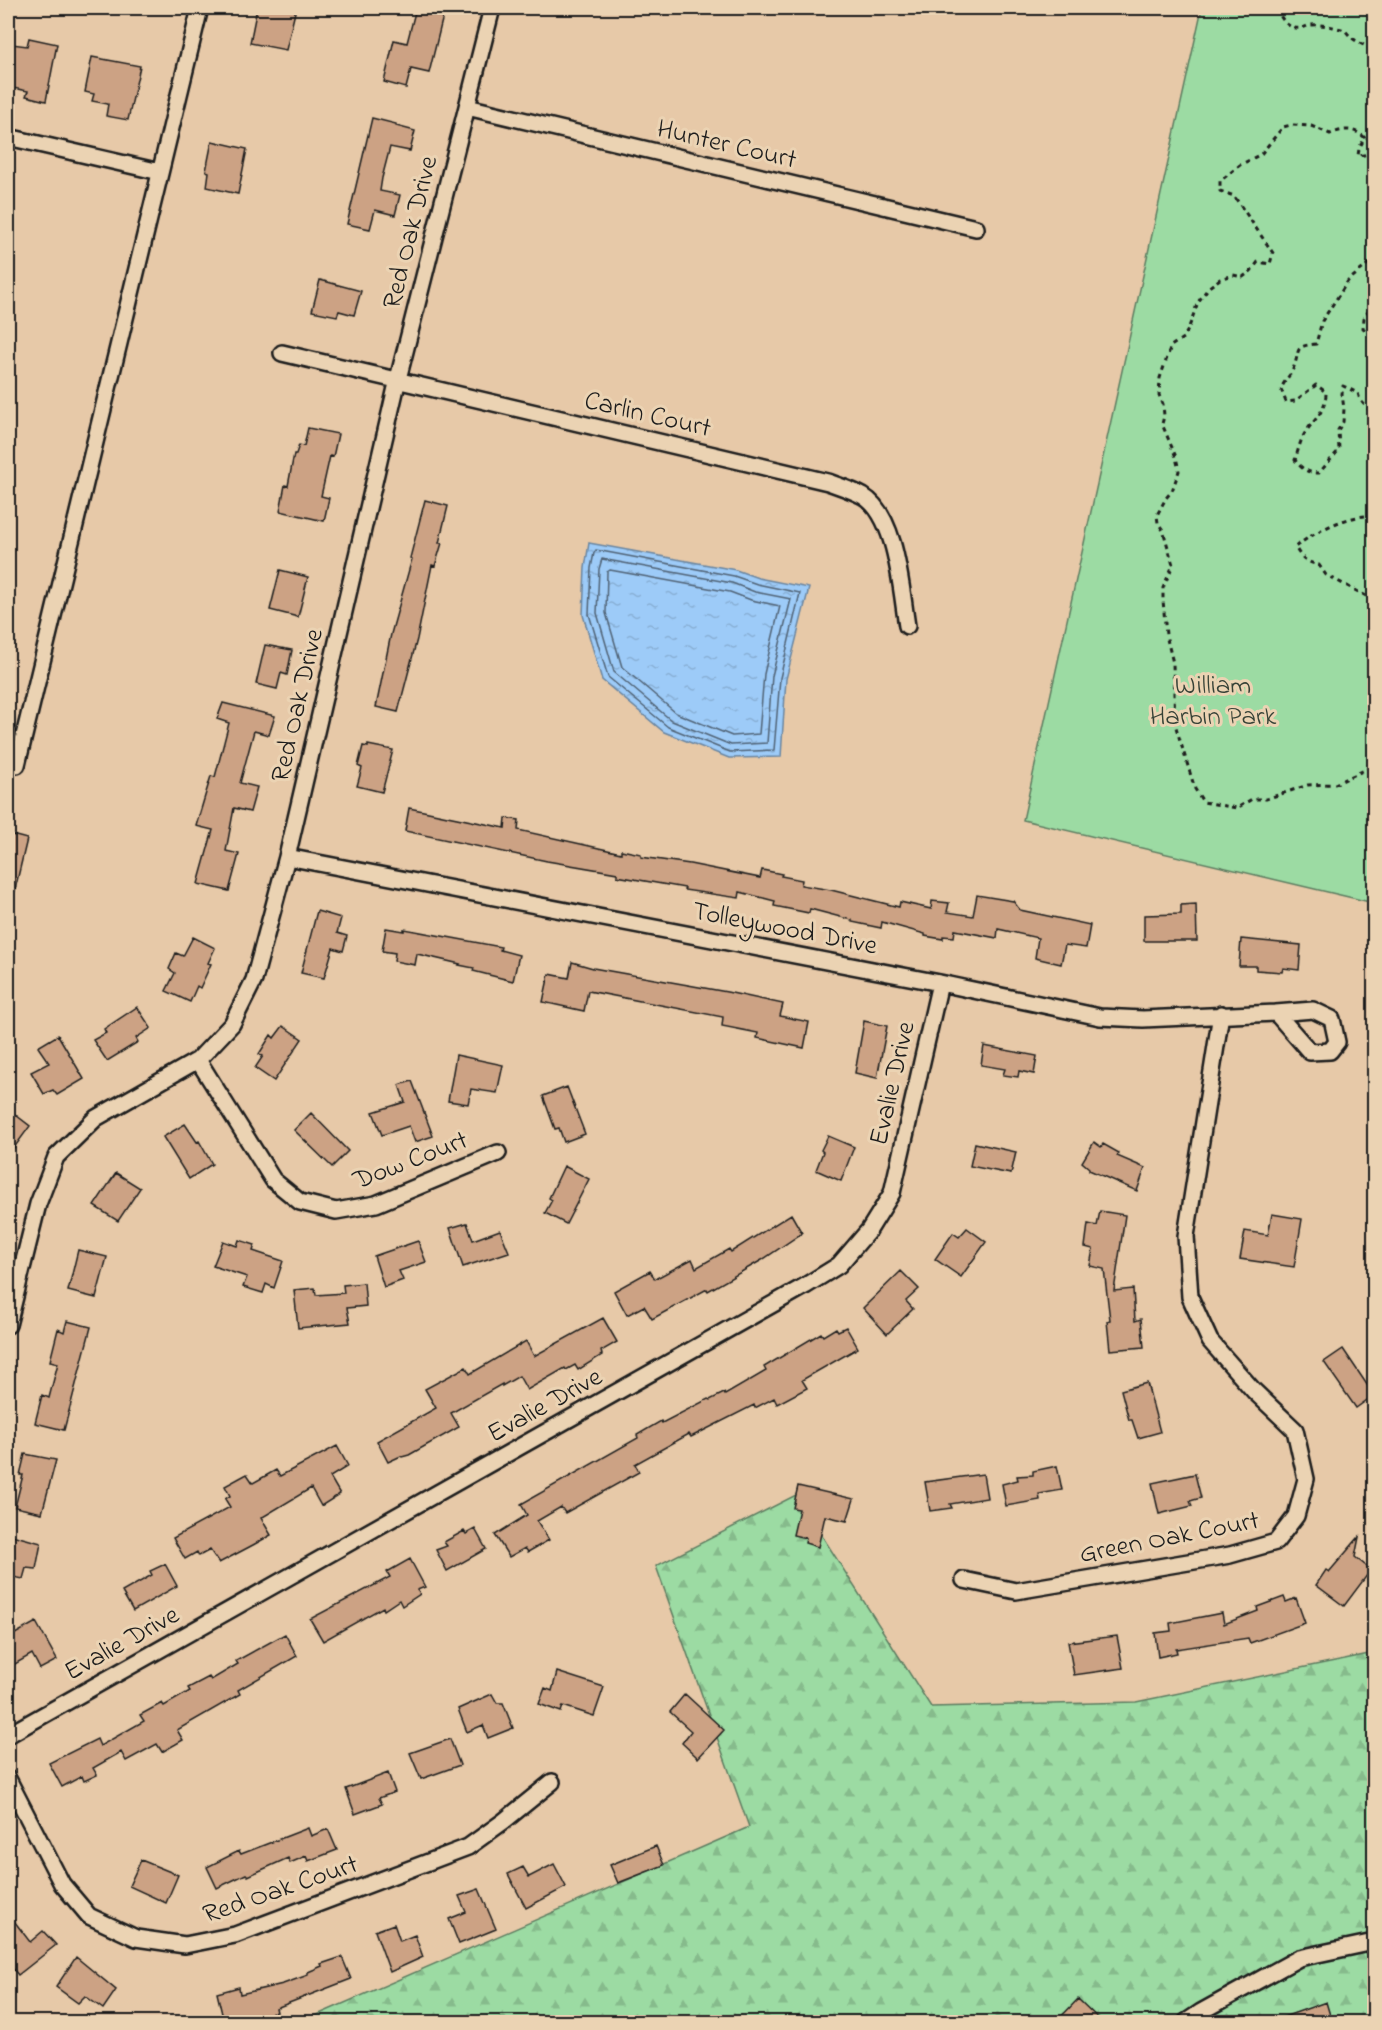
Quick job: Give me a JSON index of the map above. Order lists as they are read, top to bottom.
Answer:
{
  "streets": {
    "street": [
      "Hunter Court",
      "Red Oak Drive",
      "Carlin Court",
      "Tolleywood Drive",
      "Evalie Drive",
      "Dow Court",
      "Green Oak Court",
      "Red Oak Court"
    ]
  },
  "crossings": [
    ["Hunter Court", "Red Oak Drive"],
    ["Red Oak Drive", "Carlin Court"],
    ["Red Oak Drive", "Tolleywood Drive"],
    ["Red Oak Drive", "Dow Court"],
    ["Tolleywood Drive", "Evalie Drive"],
    ["Tolleywood Drive", "Green Oak Court"]
  ],
  "parks": ["William Harbin Park"]
}
